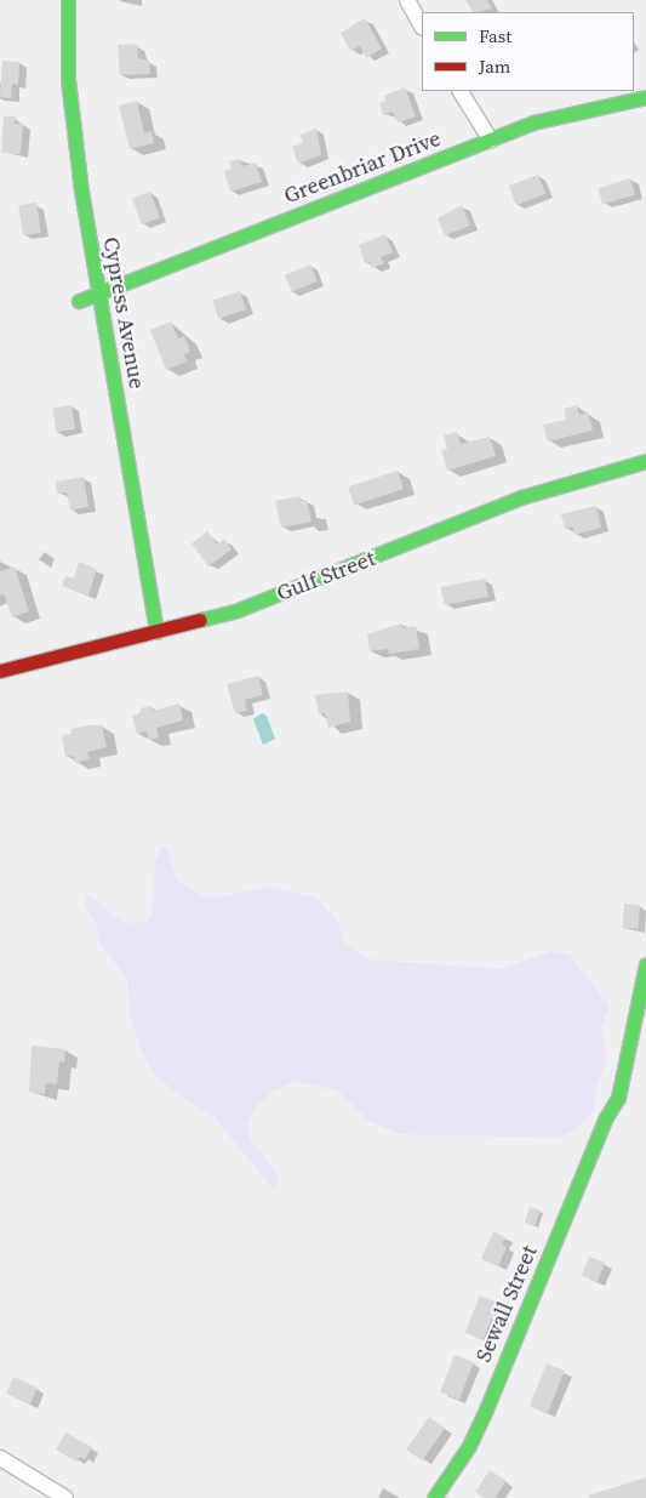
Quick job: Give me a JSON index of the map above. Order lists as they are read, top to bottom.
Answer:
{
  "streets": {
    "street": [
      "Greenbriar Drive",
      "Cypress Avenue",
      "Gulf Street",
      "Sewall Street"
    ]
  },
  "crossings": [
    ["Greenbriar Drive", "Cypress Avenue"],
    ["Cypress Avenue", "Gulf Street"]
  ],
  "legend": ["Fast", "Jam"]
}
